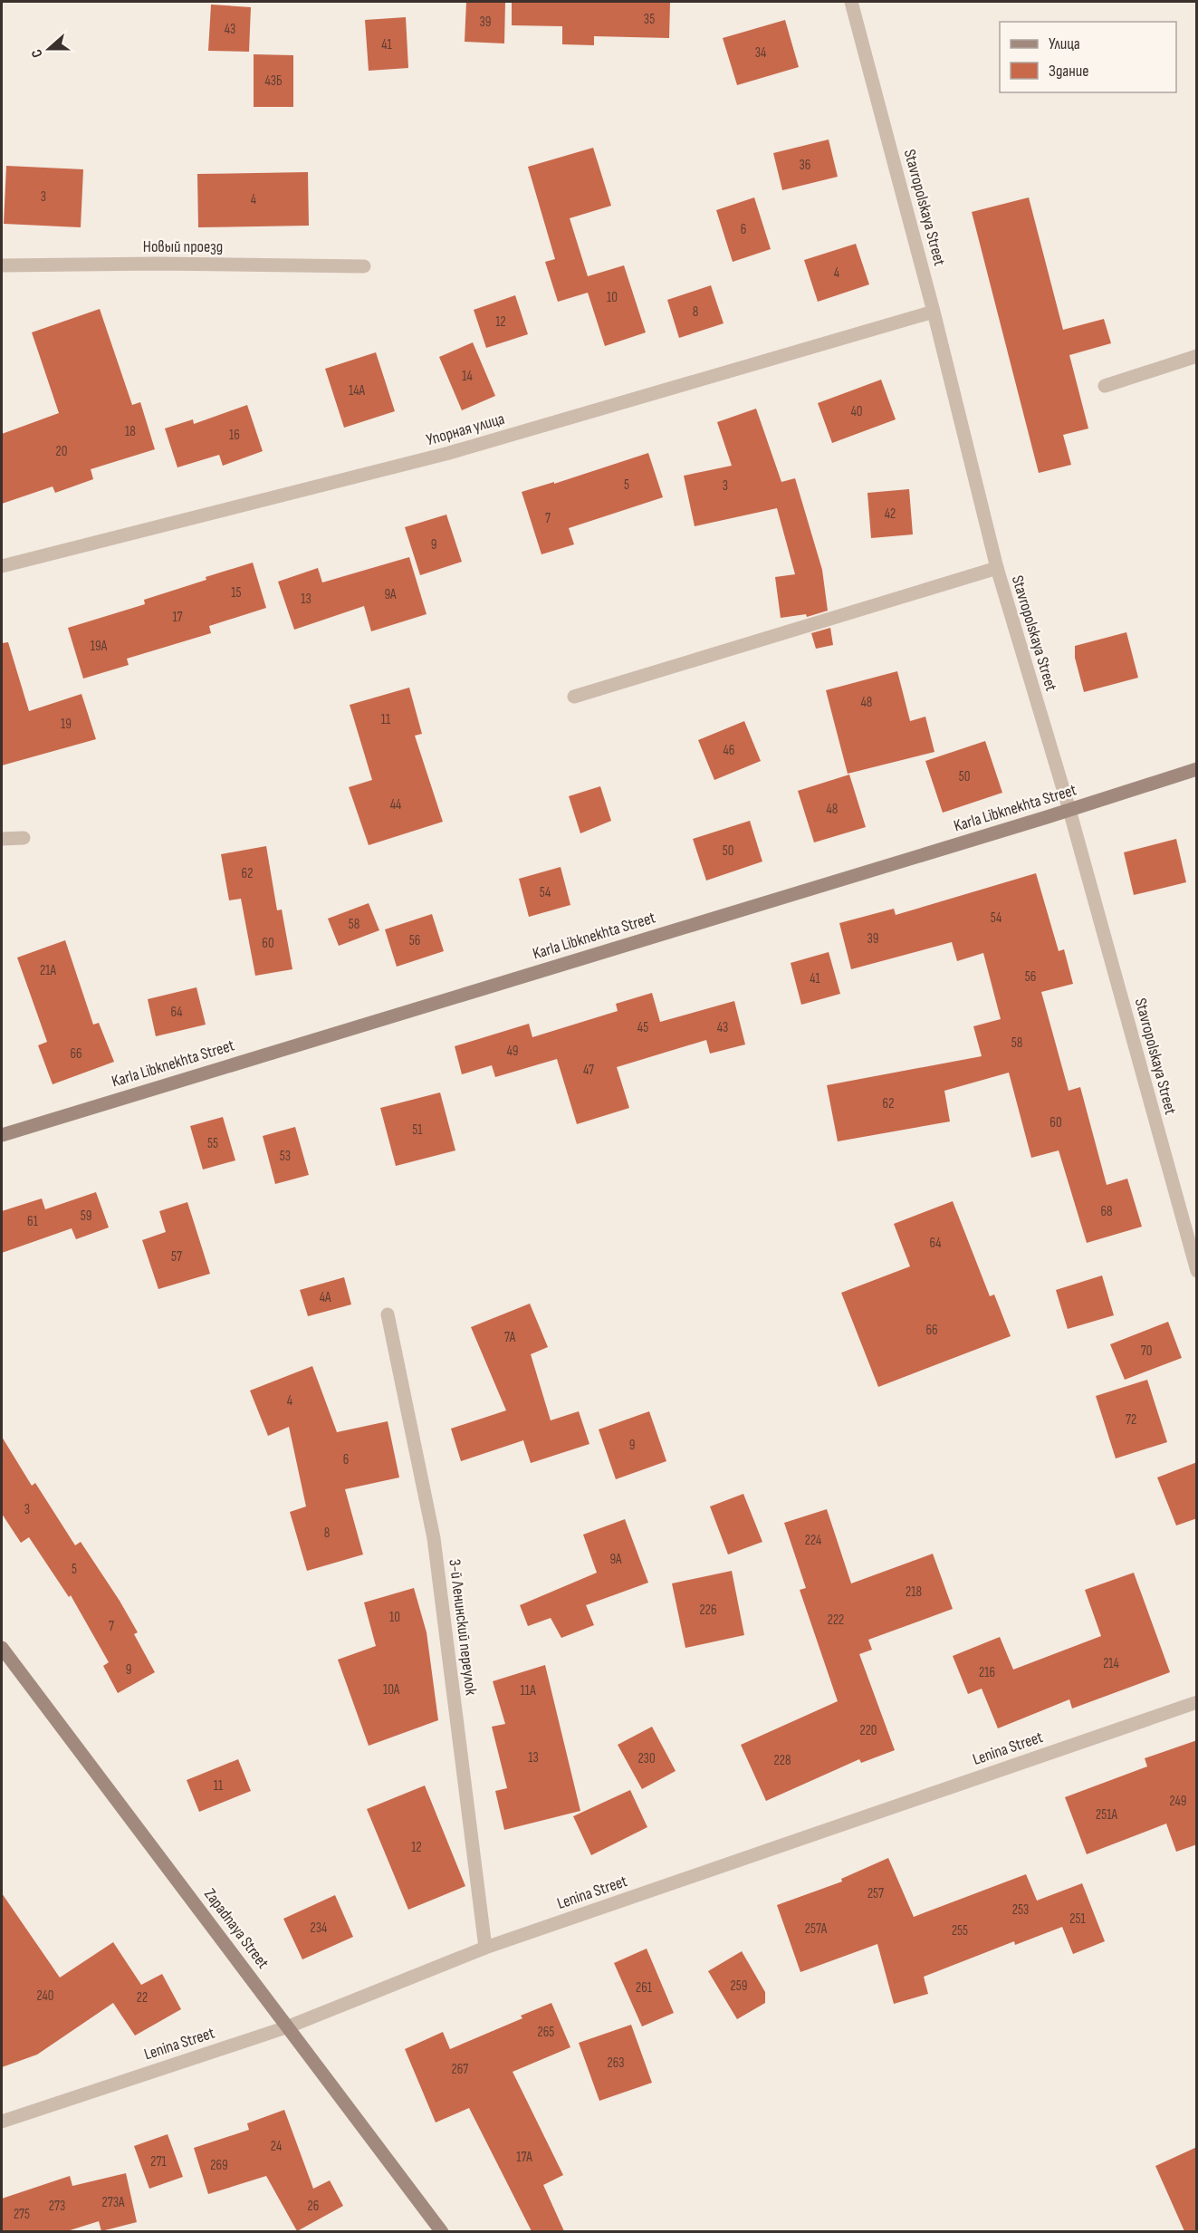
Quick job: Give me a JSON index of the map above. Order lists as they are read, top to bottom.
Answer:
{
  "streets": {
    "main road": ["Karla Libknekhta Street", "Zapadnaya Street"],
    "street": [
      "Stavropolskaya Street",
      "Новый проезд",
      "Упорная улица",
      "3-й Ленинский переулок",
      "Lenina Street"
    ]
  },
  "crossings": [
    ["Stavropolskaya Street", "Упорная улица"],
    ["Stavropolskaya Street", "Karla Libknekhta Street"],
    ["3-й Ленинский переулок", "Lenina Street"],
    ["Lenina Street", "Zapadnaya Street"]
  ],
  "house_numbers": [
    "35",
    "39",
    "43",
    "41",
    "34",
    "43Б",
    "36",
    "3",
    "4",
    "6",
    "4",
    "10",
    "8",
    "12",
    "14",
    "14А",
    "40",
    "18",
    "16",
    "20",
    "5",
    "3",
    "42",
    "7",
    "9",
    "15",
    "9А",
    "13",
    "17",
    "19А",
    "48",
    "11",
    "19",
    "46",
    "50",
    "44",
    "48",
    "50",
    "62",
    "54",
    "54",
    "58",
    "39",
    "56",
    "60",
    "21А",
    "56",
    "41",
    "64",
    "45",
    "43",
    "58",
    "49",
    "66",
    "47",
    "62",
    "60",
    "51",
    "55",
    "53",
    "68",
    "59",
    "61",
    "64",
    "57",
    "4А",
    "66",
    "7А",
    "70",
    "4",
    "72",
    "9",
    "6",
    "3",
    "8",
    "224",
    "9А",
    "5",
    "218",
    "226",
    "10",
    "222",
    "7",
    "214",
    "9",
    "216",
    "10А",
    "11А",
    "220",
    "13",
    "230",
    "228",
    "11",
    "249",
    "251А",
    "12",
    "257",
    "253",
    "251",
    "234",
    "257А",
    "255",
    "259",
    "261",
    "240",
    "22",
    "265",
    "263",
    "267",
    "24",
    "17А",
    "271",
    "269",
    "273А",
    "273",
    "26",
    "275"
  ],
  "legend": ["Улица", "Здание"],
  "north": "left"
}
